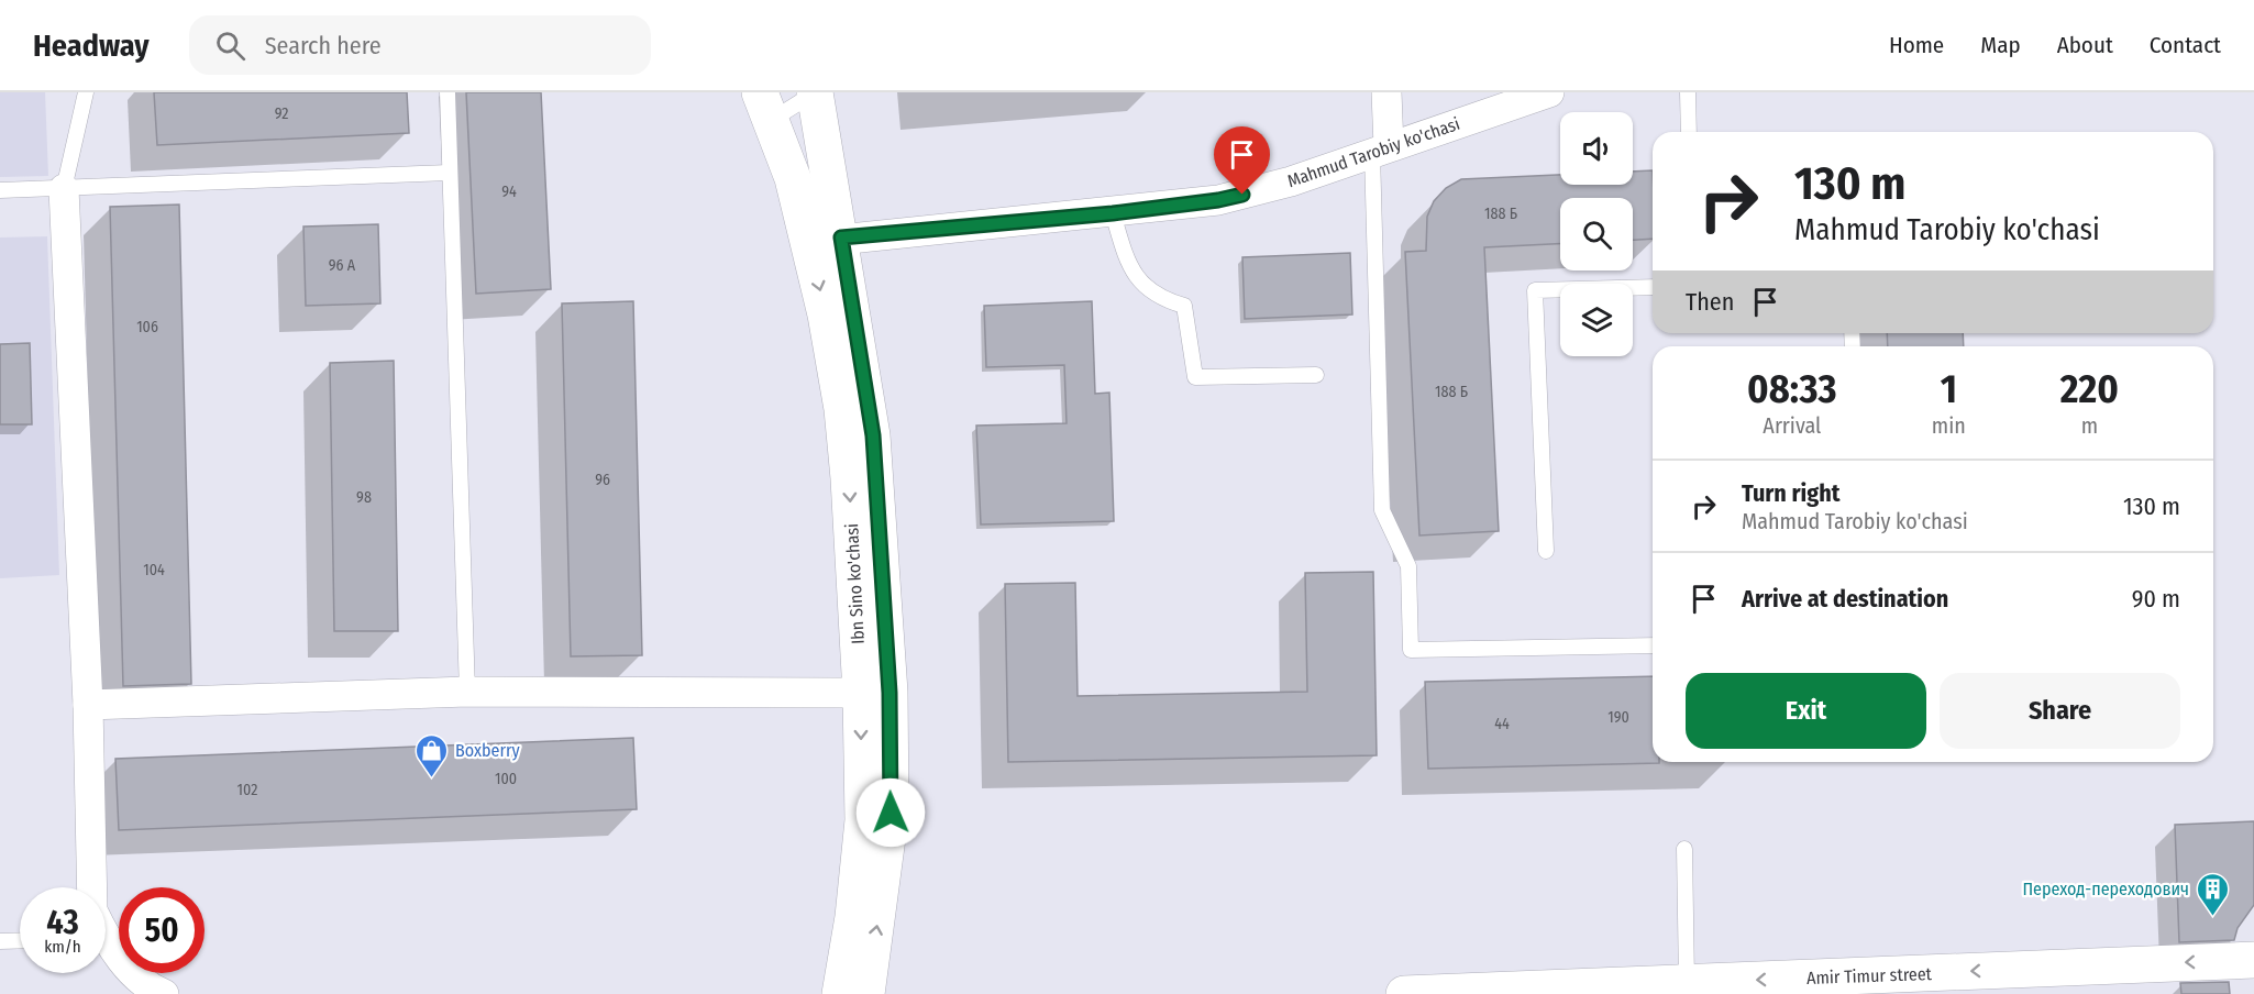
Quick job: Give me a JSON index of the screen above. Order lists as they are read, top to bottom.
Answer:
{
  "streets": {
    "main road": ["Amir Timur street"],
    "street": ["Mahmud Tarobiy ko'chasi"]
  },
  "one_way": ["Amir Timur street"],
  "places": {
    "shop": ["Boxberry"],
    "building": ["Переход-переходович"]
  },
  "house_numbers": [
    "92",
    "94",
    "188 Б",
    "96 А",
    "106",
    "188 Б",
    "96",
    "98",
    "104",
    "190",
    "44",
    "100",
    "102"
  ],
  "page": {
    "header": "Headway",
    "search": "Search here",
    "nav": [
      "Home",
      "Map",
      "About",
      "Contact"
    ],
    "turn": ["130 m", "Mahmud Tarobiy ko'chasi"],
    "then": "Then",
    "eta": [
      "08:33",
      "Arrival",
      "1",
      "min",
      "220",
      "m"
    ],
    "list": [
      {
        "name": "Turn right",
        "note": "Mahmud Tarobiy ko'chasi",
        "value": "130 m"
      },
      {
        "name": "Arrive at destination",
        "value": "90 m"
      }
    ],
    "buttons": ["Exit", "Share"],
    "speed": "43 km/h",
    "limit": "50"
  }
}
